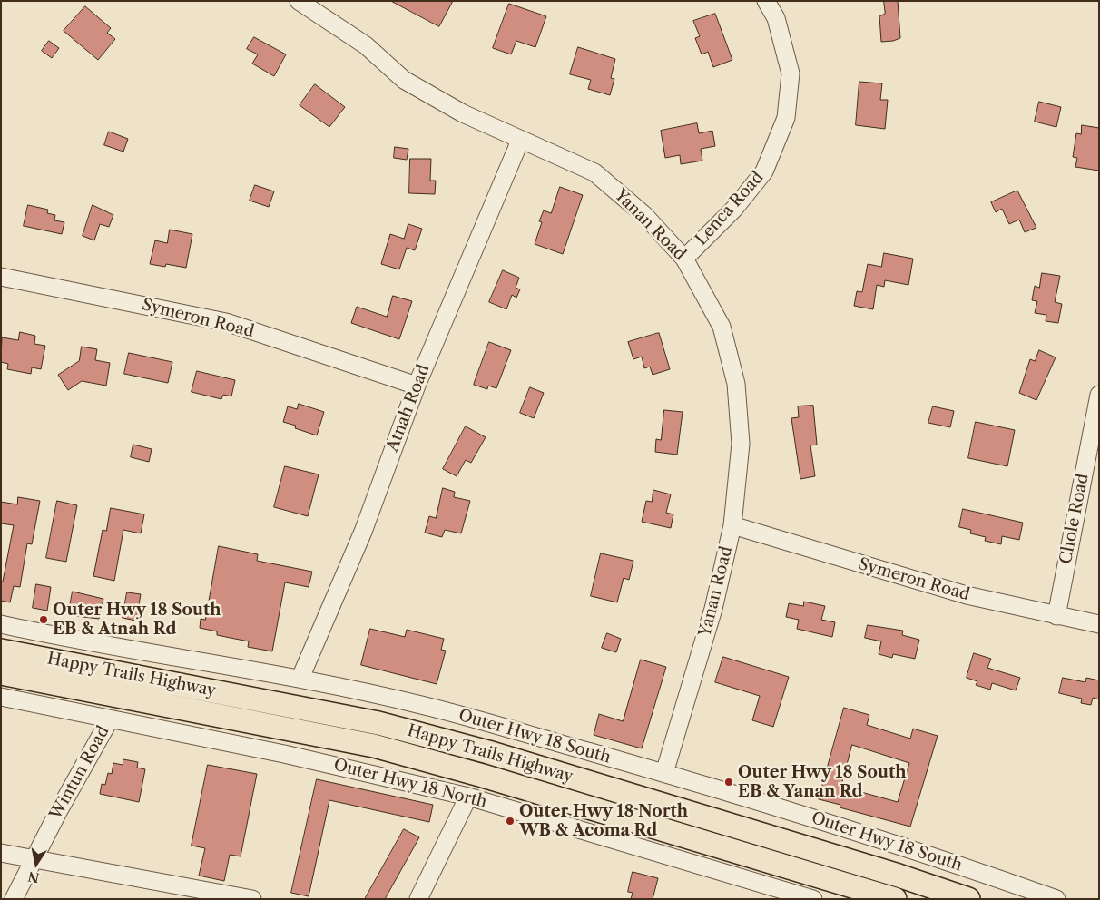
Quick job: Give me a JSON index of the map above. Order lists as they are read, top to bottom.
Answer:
{
  "streets": {
    "main road": ["Happy Trails Highway"],
    "street": [
      "Lenca Road",
      "Yanan Road",
      "Symeron Road",
      "Atnah Road",
      "Chole Road",
      "Outer Hwy 18 South",
      "Wintun Road",
      "Outer Hwy 18 North"
    ]
  },
  "crossings": [
    ["Lenca Road", "Yanan Road"],
    ["Yanan Road", "Symeron Road"],
    ["Yanan Road", "Atnah Road"],
    ["Yanan Road", "Outer Hwy 18 South"],
    ["Symeron Road", "Atnah Road"],
    ["Symeron Road", "Chole Road"],
    ["Atnah Road", "Outer Hwy 18 South"],
    ["Wintun Road", "Outer Hwy 18 North"]
  ],
  "places": ["Outer Hwy 18 South EB & Atnah Rd", "Outer Hwy 18 South EB & Yanan Rd", "Outer Hwy 18 North WB & Acoma Rd"],
  "north": "bottom"
}
